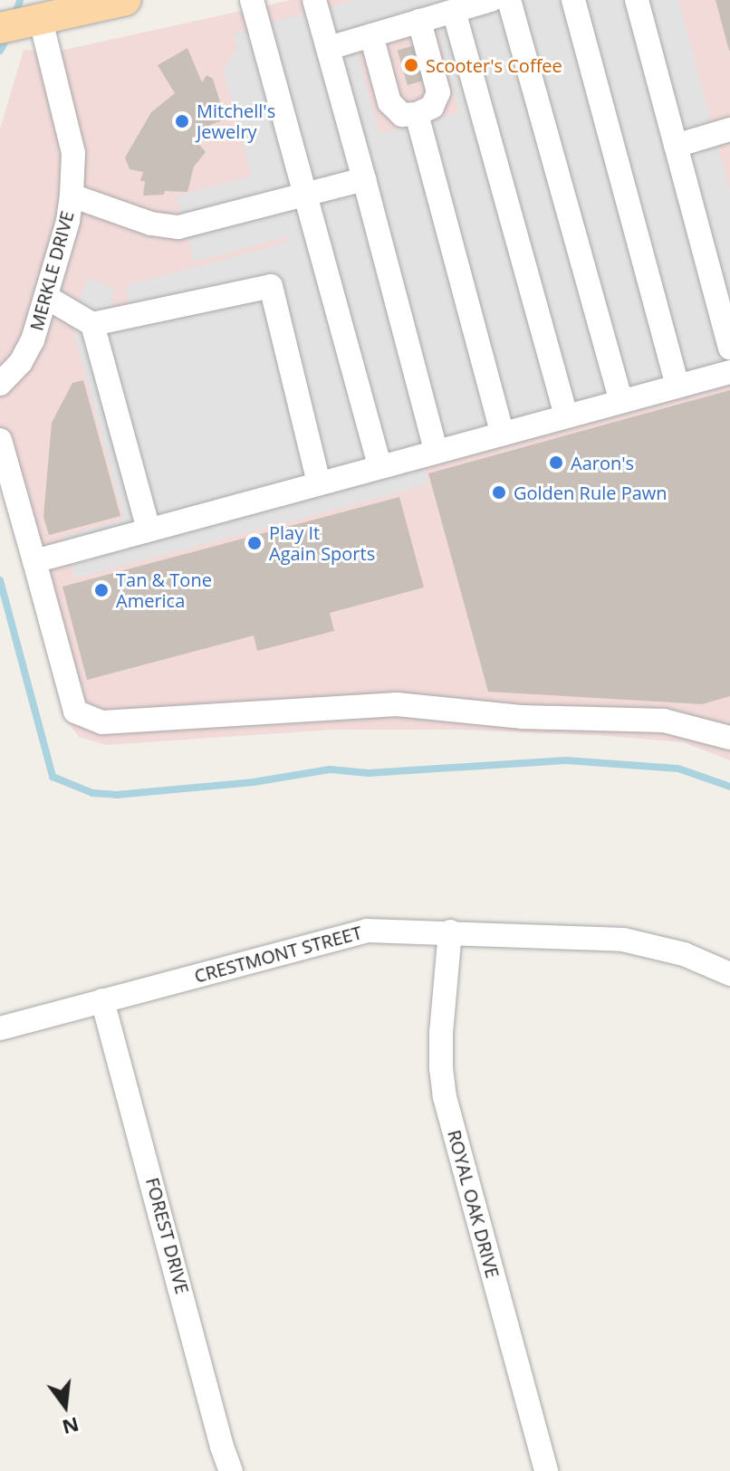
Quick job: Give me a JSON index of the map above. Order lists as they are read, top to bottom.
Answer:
{
  "streets": {
    "street": [
      "MERKLE DRIVE",
      "CRESTMONT STREET",
      "ROYAL OAK DRIVE",
      "FOREST DRIVE"
    ]
  },
  "crossings": [
    ["CRESTMONT STREET", "ROYAL OAK DRIVE"],
    ["CRESTMONT STREET", "FOREST DRIVE"]
  ],
  "places": [
    "Scooter's Coffee",
    "Mitchell's Jewelry",
    "Aaron's",
    "Golden Rule Pawn",
    "Play It Again Sports",
    "Tan & Tone America"
  ],
  "north": "bottom"
}
